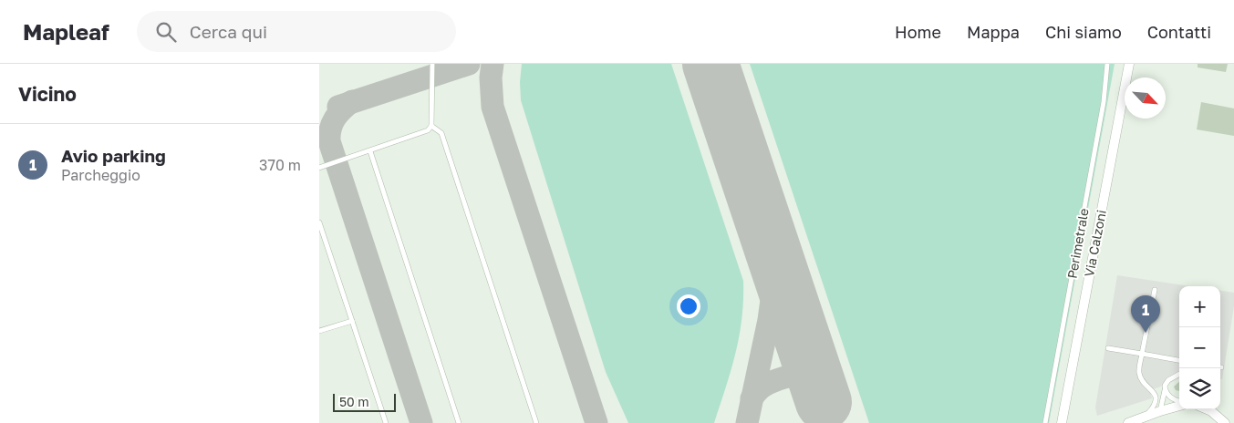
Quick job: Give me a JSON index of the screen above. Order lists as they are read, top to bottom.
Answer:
{
  "streets": {
    "street": ["Via Calzoni"],
    "lane": ["Perimetrale"]
  },
  "scale_bar": "50 m",
  "north": "bottom right",
  "page": {
    "header": "Mapleaf",
    "search": "Cerca qui",
    "nav": [
      "Home",
      "Mappa",
      "Chi siamo",
      "Contatti"
    ],
    "heading": "Vicino",
    "list": [
      {
        "mark": "1",
        "name": "Avio parking",
        "note": "Parcheggio",
        "value": "370 m"
      }
    ],
    "map_buttons": ["+", "−"],
    "pins": "1",
    "scale": "50 m"
  }
}
